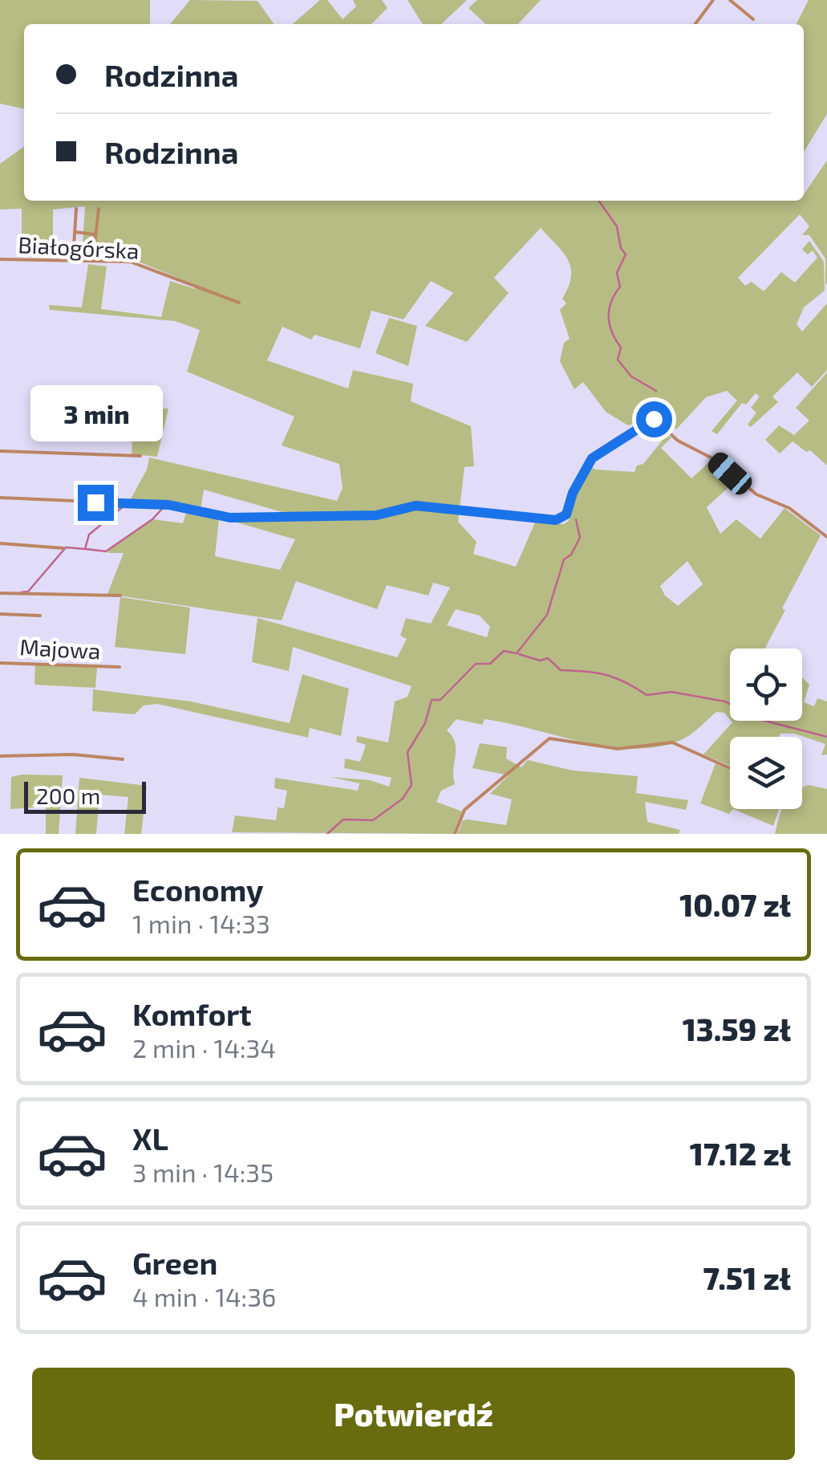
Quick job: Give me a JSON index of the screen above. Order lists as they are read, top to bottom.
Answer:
{
  "streets": {
    "street": ["Białogórska", "Majowa"]
  },
  "scale_bar": "200 m",
  "page": {
    "banner": ["Rodzinna", "Rodzinna"],
    "bubble": "3 min",
    "scale": "200 m",
    "list": [
      {
        "name": "Economy",
        "note": "1 min · 14:33",
        "value": "10.07 zł"
      },
      {
        "name": "Komfort",
        "note": "2 min · 14:34",
        "value": "13.59 zł"
      },
      {
        "name": "XL",
        "note": "3 min · 14:35",
        "value": "17.12 zł"
      },
      {
        "name": "Green",
        "note": "4 min · 14:36",
        "value": "7.51 zł"
      }
    ],
    "buttons": "Potwierdź"
  }
}
